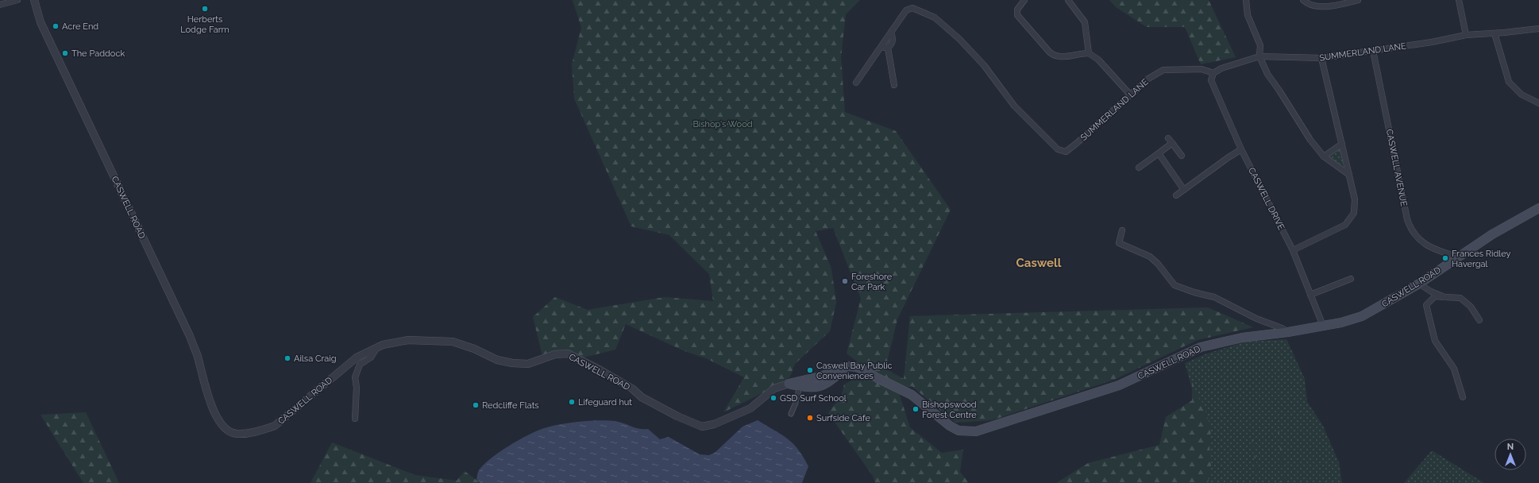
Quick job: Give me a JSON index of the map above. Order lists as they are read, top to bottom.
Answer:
{
  "streets": {
    "main road": ["CASWELL ROAD"],
    "street": ["SUMMERLAND LANE", "CASWELL AVENUE", "CASWELL DRIVE"]
  },
  "crossings": [
    ["SUMMERLAND LANE", "CASWELL AVENUE"],
    ["SUMMERLAND LANE", "CASWELL DRIVE"],
    ["CASWELL AVENUE", "CASWELL ROAD"],
    ["CASWELL DRIVE", "CASWELL ROAD"]
  ],
  "districts": ["Caswell"],
  "parks": ["Bishop's Wood"],
  "places": [
    "Herberts Lodge Farm",
    "Acre End",
    "The Paddock",
    "Frances Ridley Havergal",
    "Foreshore Car Park",
    "Ailsa Craig",
    "Caswell Bay Public Conveniences",
    "GSD Surf School",
    "Lifeguard hut",
    "Redcliffe Flats",
    "Bishopswood Forest Centre",
    "Surfside Cafe"
  ],
  "north": "top"
}
